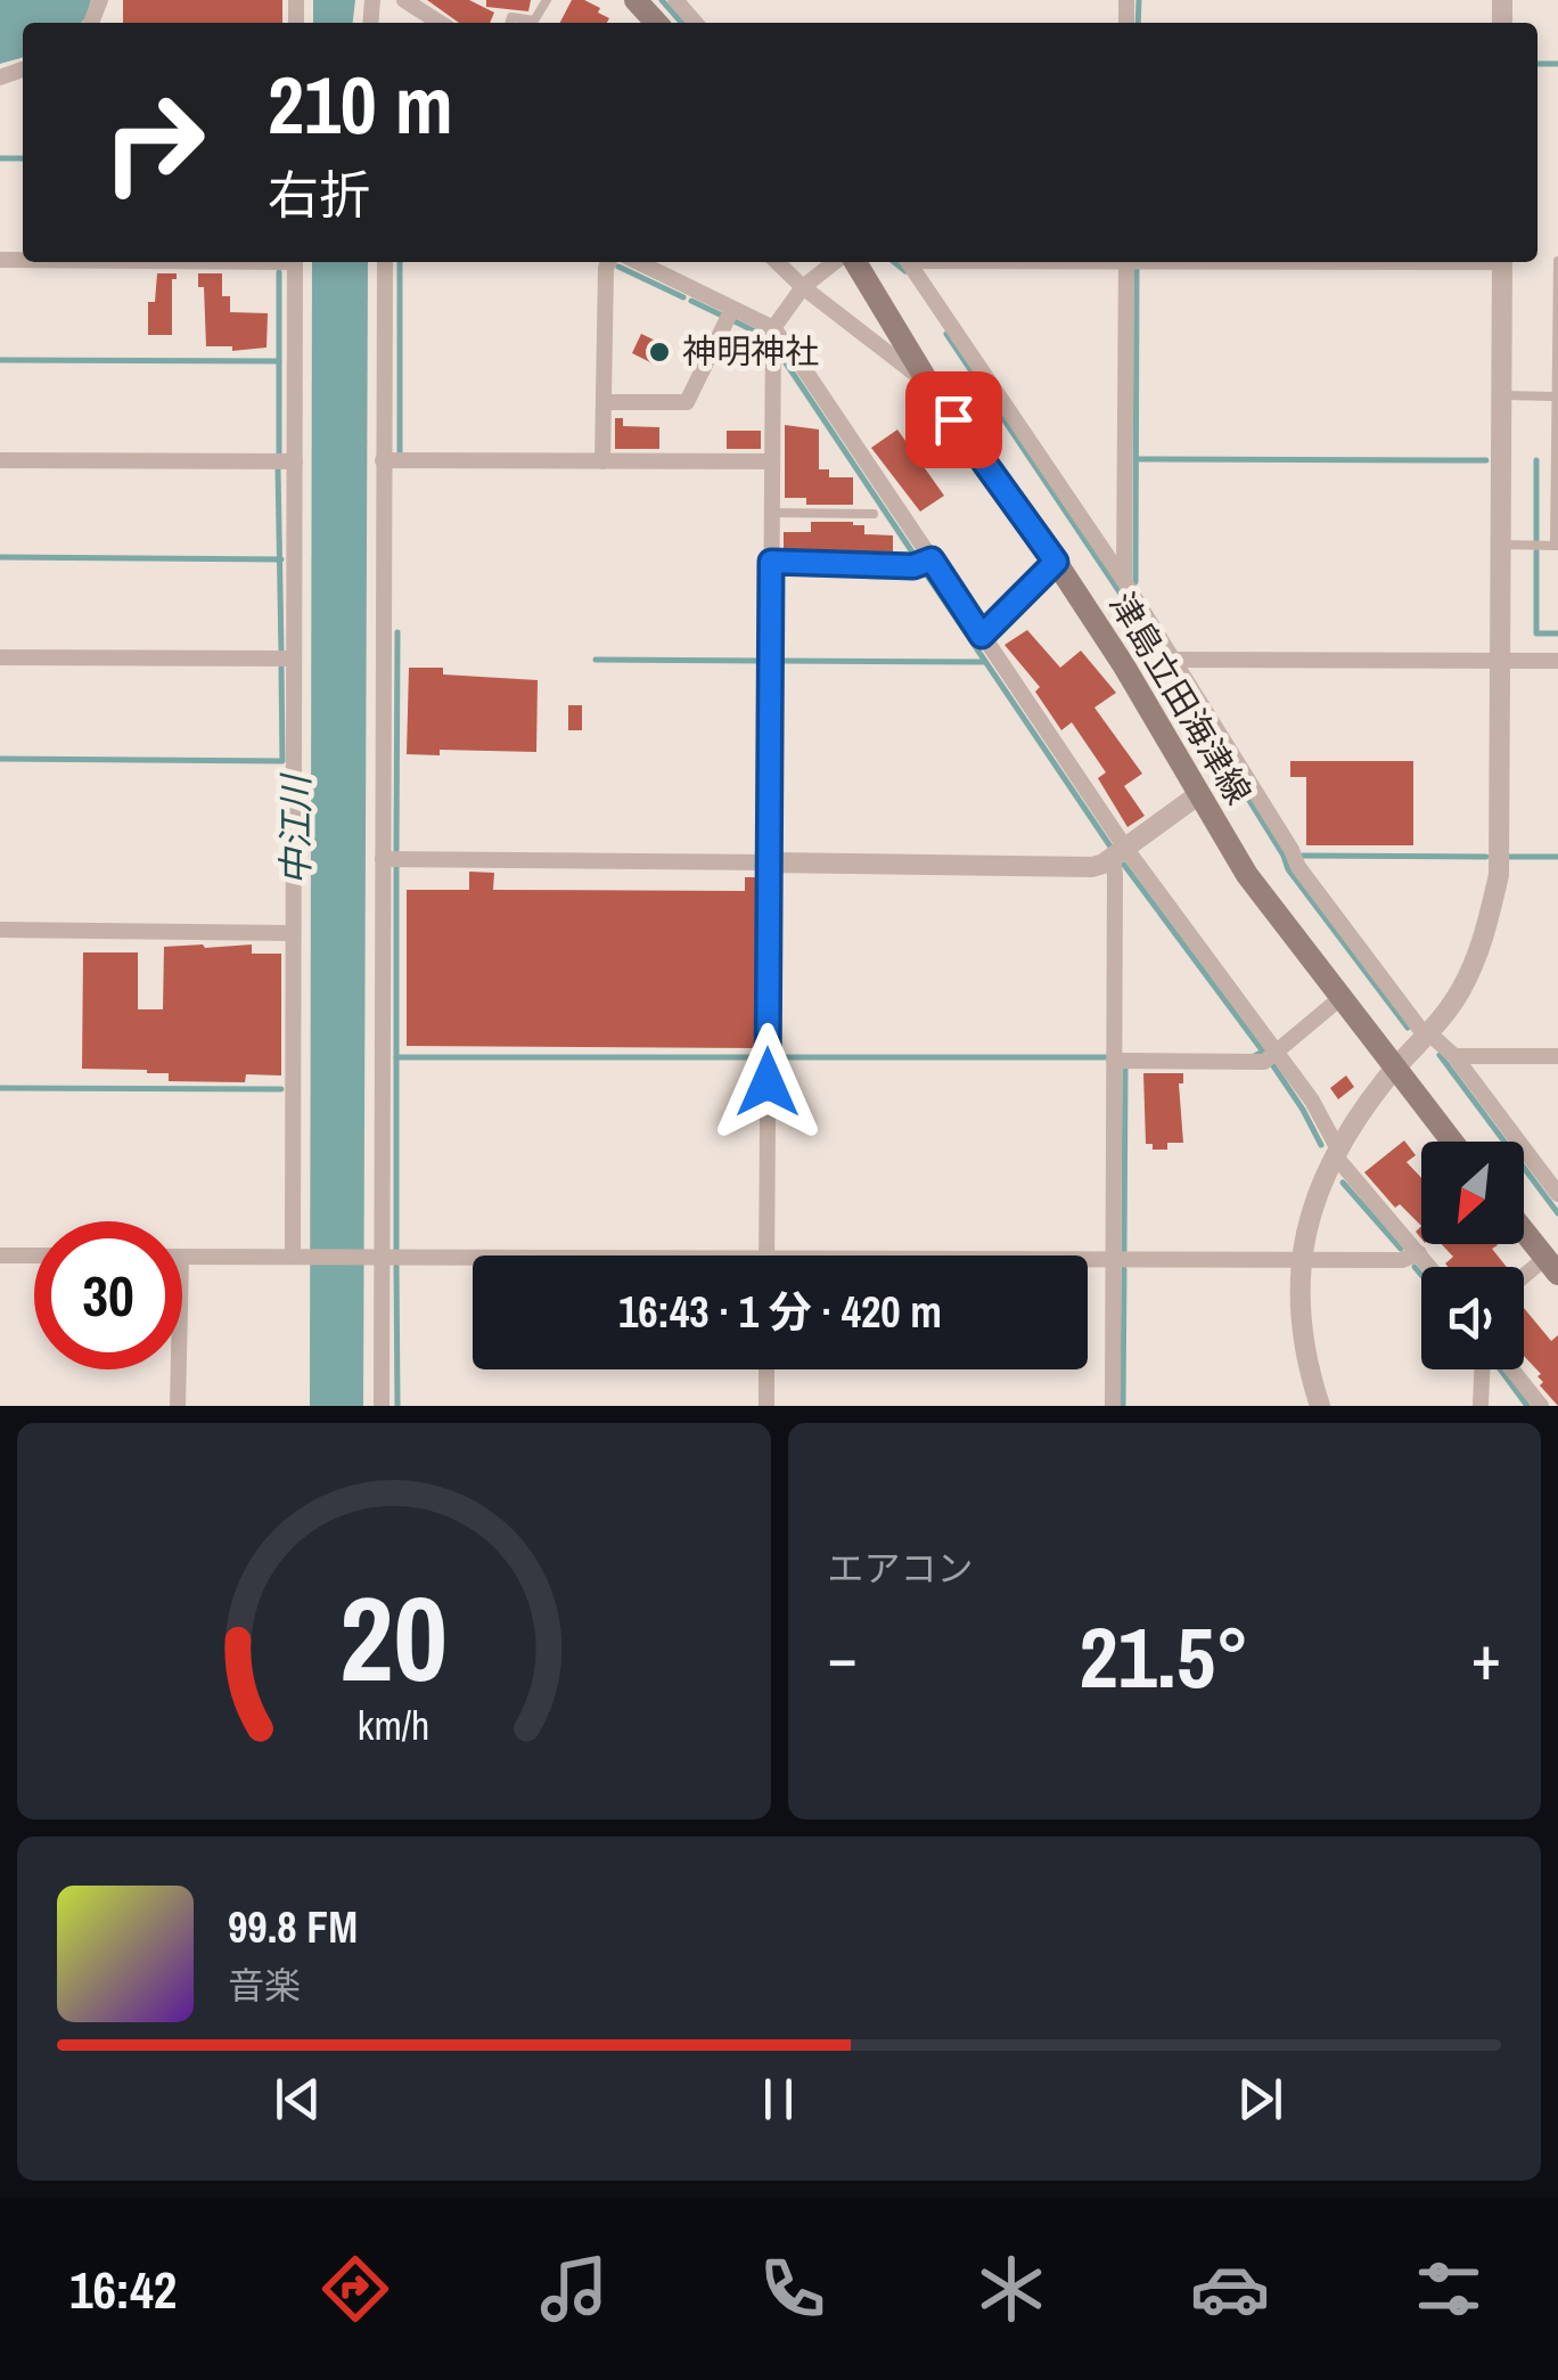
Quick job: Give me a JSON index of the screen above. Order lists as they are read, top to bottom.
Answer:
{
  "streets": {
    "main road": ["津島立田海津線"]
  },
  "water": ["中江川"],
  "places": ["神明神社"],
  "north": "bottom left",
  "page": {
    "turn": ["210 m", "右折"],
    "limit": "30",
    "trip": "16:43 · 1 分 · 420 m",
    "tile": "エアコン",
    "heat": ["−", "21.5°", "+"],
    "song": ["99.8 FM", "音楽"],
    "tabs": "16:42",
    "gauge": ["20", "km/h"]
  }
}
